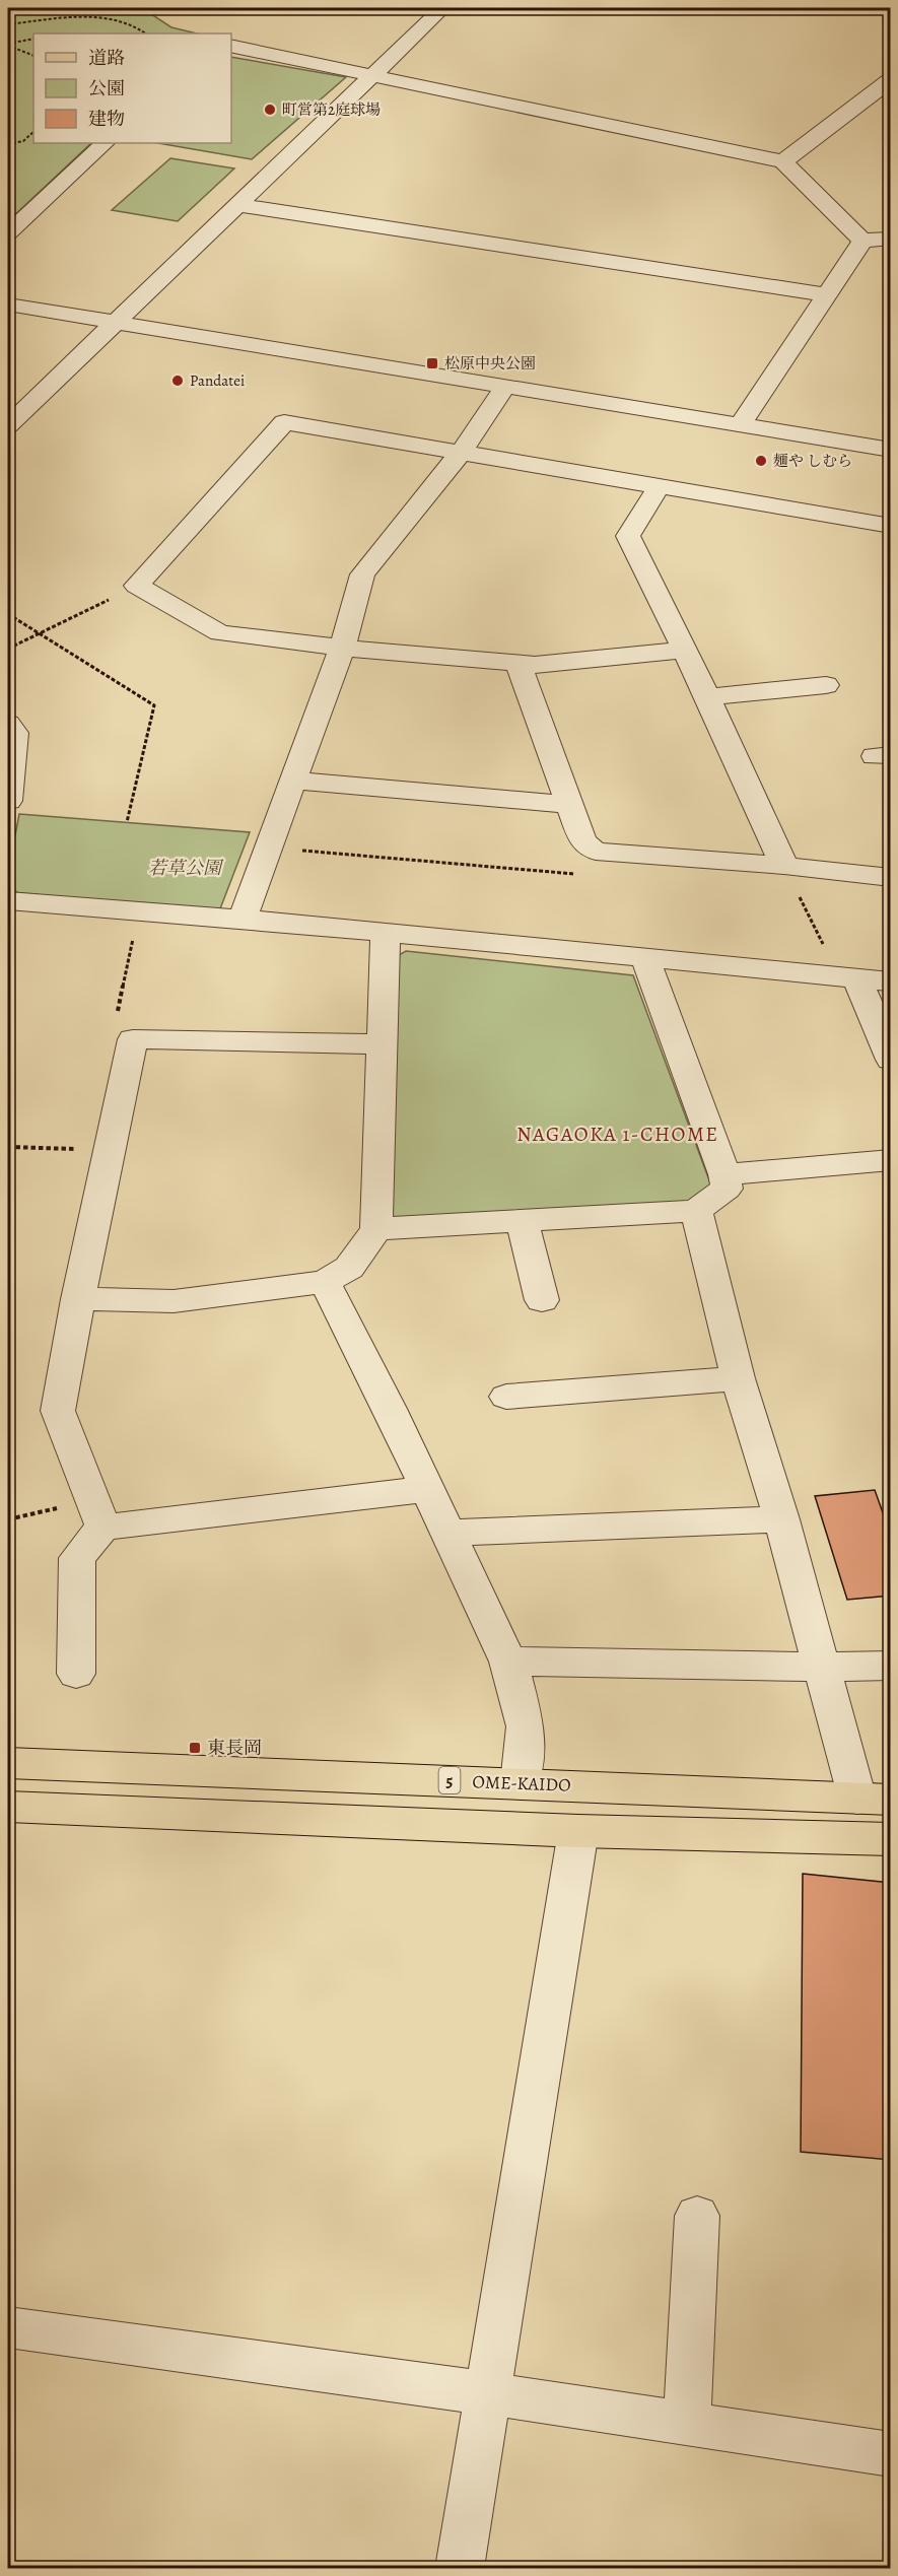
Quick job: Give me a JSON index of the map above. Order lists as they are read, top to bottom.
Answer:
{
  "streets": {
    "main road": ["5", "OME-KAIDO"]
  },
  "districts": ["NAGAOKA 1-CHOME"],
  "parks": ["若草公園"],
  "places": {
    "other": ["町営第2庭球場", "Pandatei", "麺や しむら"],
    "transit": ["松原中央公園", "東長岡"]
  },
  "legend": ["道路", "公園", "建物"]
}
